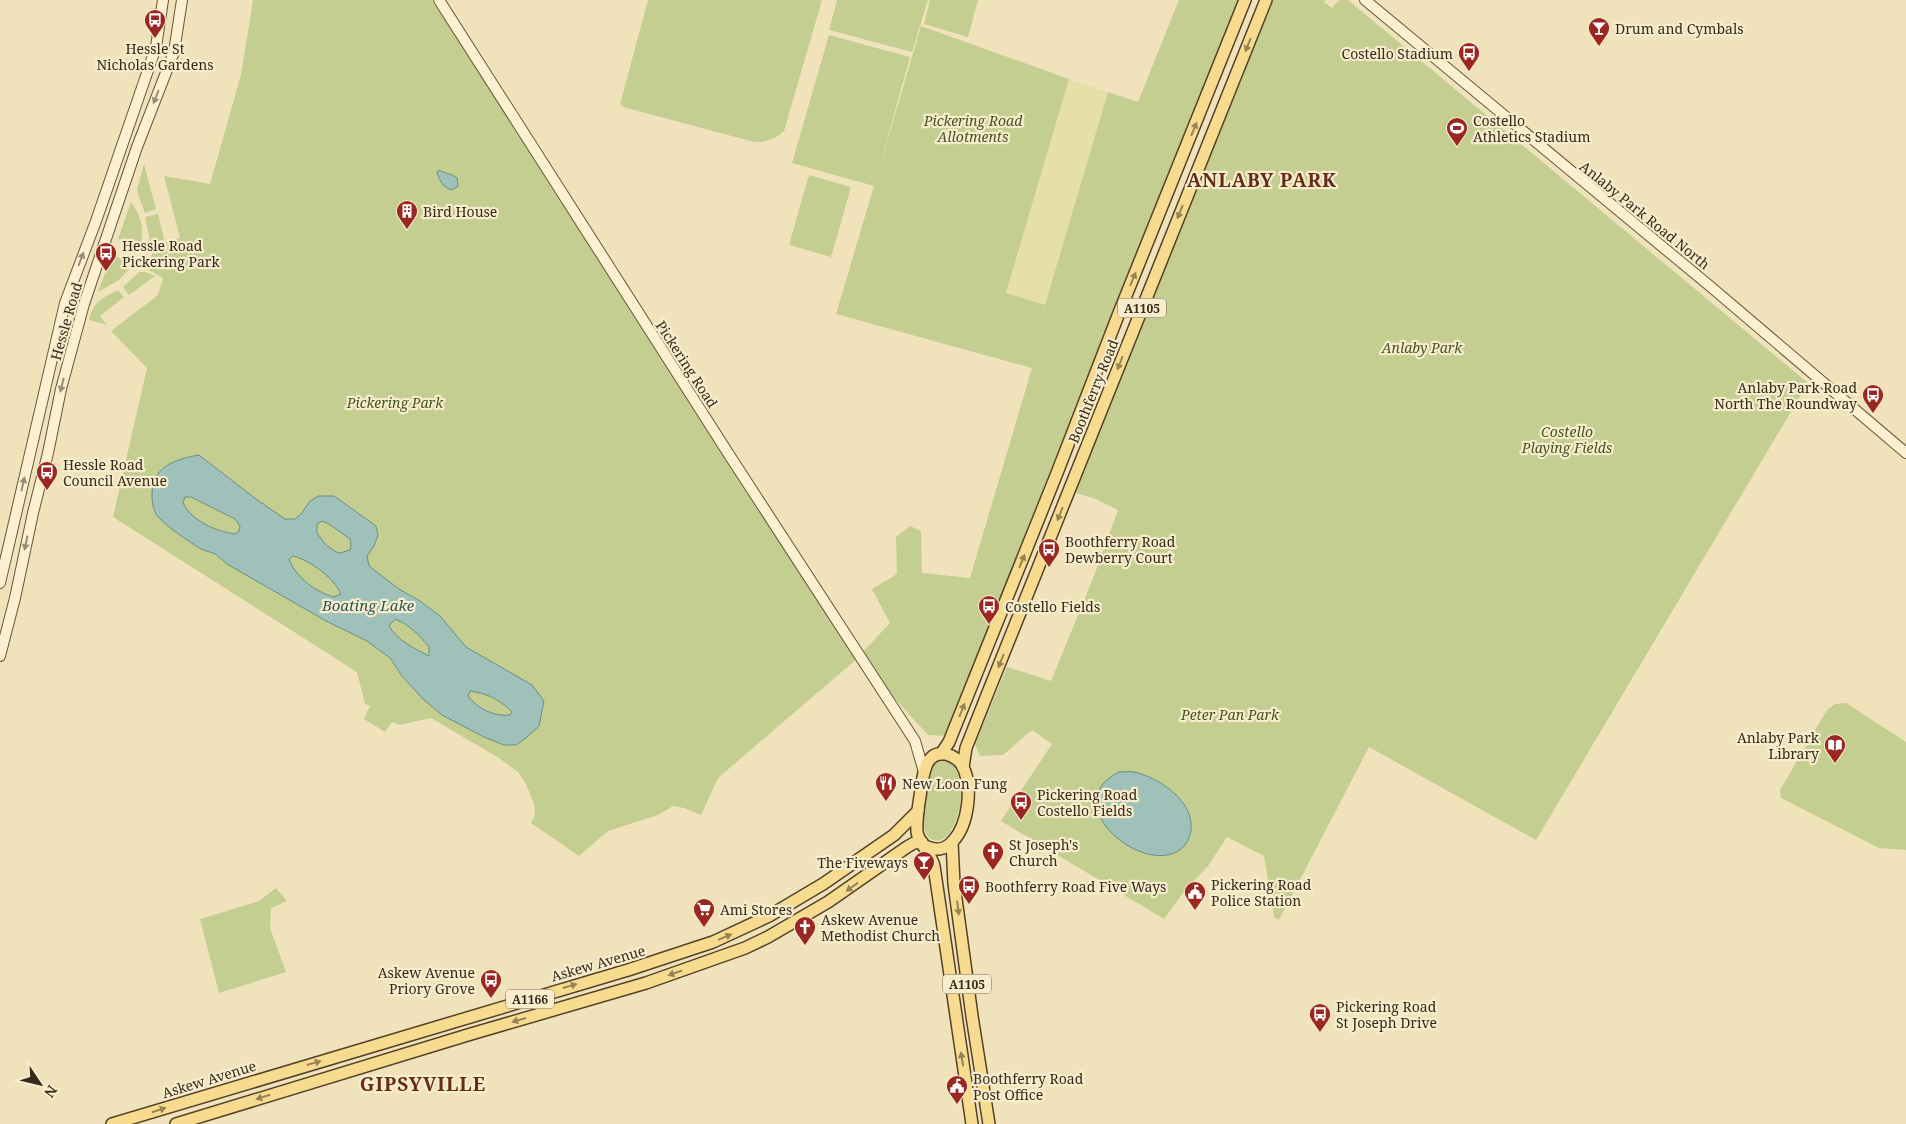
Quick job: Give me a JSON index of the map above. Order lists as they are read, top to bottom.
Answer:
{
  "streets": {
    "main road": [
      "A1105",
      "Boothferry Road",
      "Askew Avenue",
      "A1166"
    ],
    "street": ["Anlaby Park Road North", "Hessle Road", "Pickering Road"]
  },
  "crossings": [
    ["A1105", "Pickering Road"],
    ["A1105", "Boothferry Road"],
    ["A1105", "Askew Avenue"],
    ["A1105", "A1166"],
    ["Pickering Road", "Boothferry Road"]
  ],
  "districts": ["ANLABY PARK", "GIPSYVILLE"],
  "water": ["Boating Lake"],
  "parks": [
    "Pickering Road Allotments",
    "Anlaby Park",
    "Pickering Park",
    "Costello Playing Fields",
    "Peter Pan Park"
  ],
  "places": {
    "bus stop": [
      "Hessle St Nicholas Gardens",
      "Costello Stadium",
      "Hessle Road Pickering Park",
      "Anlaby Park Road North The Roundway",
      "Hessle Road Council Avenue",
      "Boothferry Road Dewberry Court",
      "Costello Fields",
      "Pickering Road Costello Fields",
      "Boothferry Road Five Ways",
      "Askew Avenue Priory Grove",
      "Pickering Road St Joseph Drive"
    ],
    "bar": ["Drum and Cymbals", "The Fiveways"],
    "sports": ["Costello Athletics Stadium"],
    "building": ["Bird House"],
    "library": ["Anlaby Park Library"],
    "restaurant": ["New Loon Fung"],
    "church": ["St Joseph's Church", "Askew Avenue Methodist Church"],
    "public building": ["Pickering Road Police Station", "Boothferry Road Post Office"],
    "supermarket": ["Ami Stores"]
  },
  "north": "bottom right"
}
